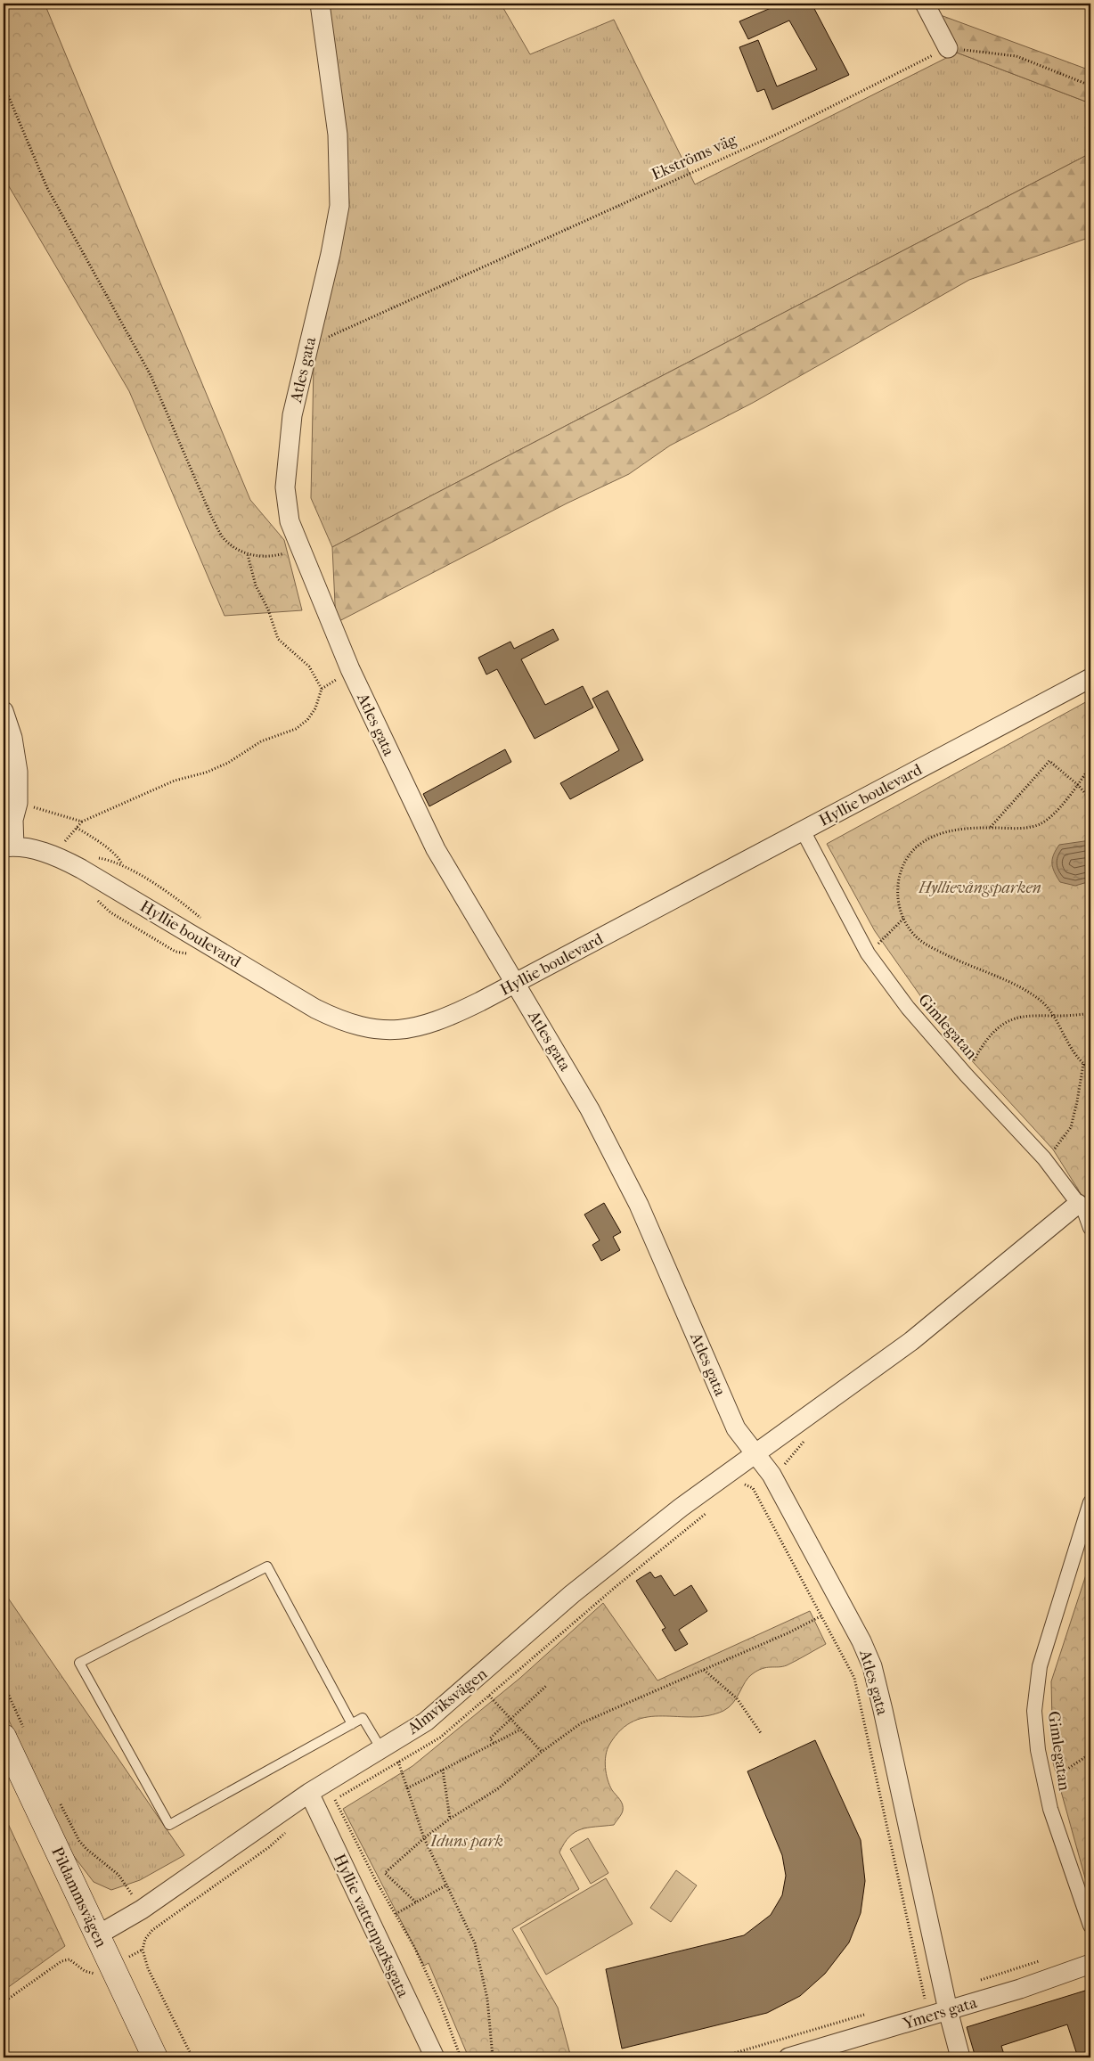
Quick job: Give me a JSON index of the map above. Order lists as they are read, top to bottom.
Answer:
{
  "streets": {
    "main road": ["Pildammsvägen"],
    "street": [
      "Atles gata",
      "Hyllie boulevard",
      "Gimlegatan",
      "Almviksvägen",
      "Hyllie vattenparksgata",
      "Ymers gata"
    ],
    "path": ["Ekströms väg"]
  },
  "crossings": [
    ["Ekströms väg", "Atles gata"],
    ["Atles gata", "Hyllie boulevard"],
    ["Atles gata", "Almviksvägen"],
    ["Atles gata", "Ymers gata"],
    ["Hyllie boulevard", "Gimlegatan"],
    ["Gimlegatan", "Almviksvägen"],
    ["Almviksvägen", "Pildammsvägen"],
    ["Almviksvägen", "Hyllie vattenparksgata"]
  ],
  "parks": ["Hyllievångsparken", "Iduns park"]
}
